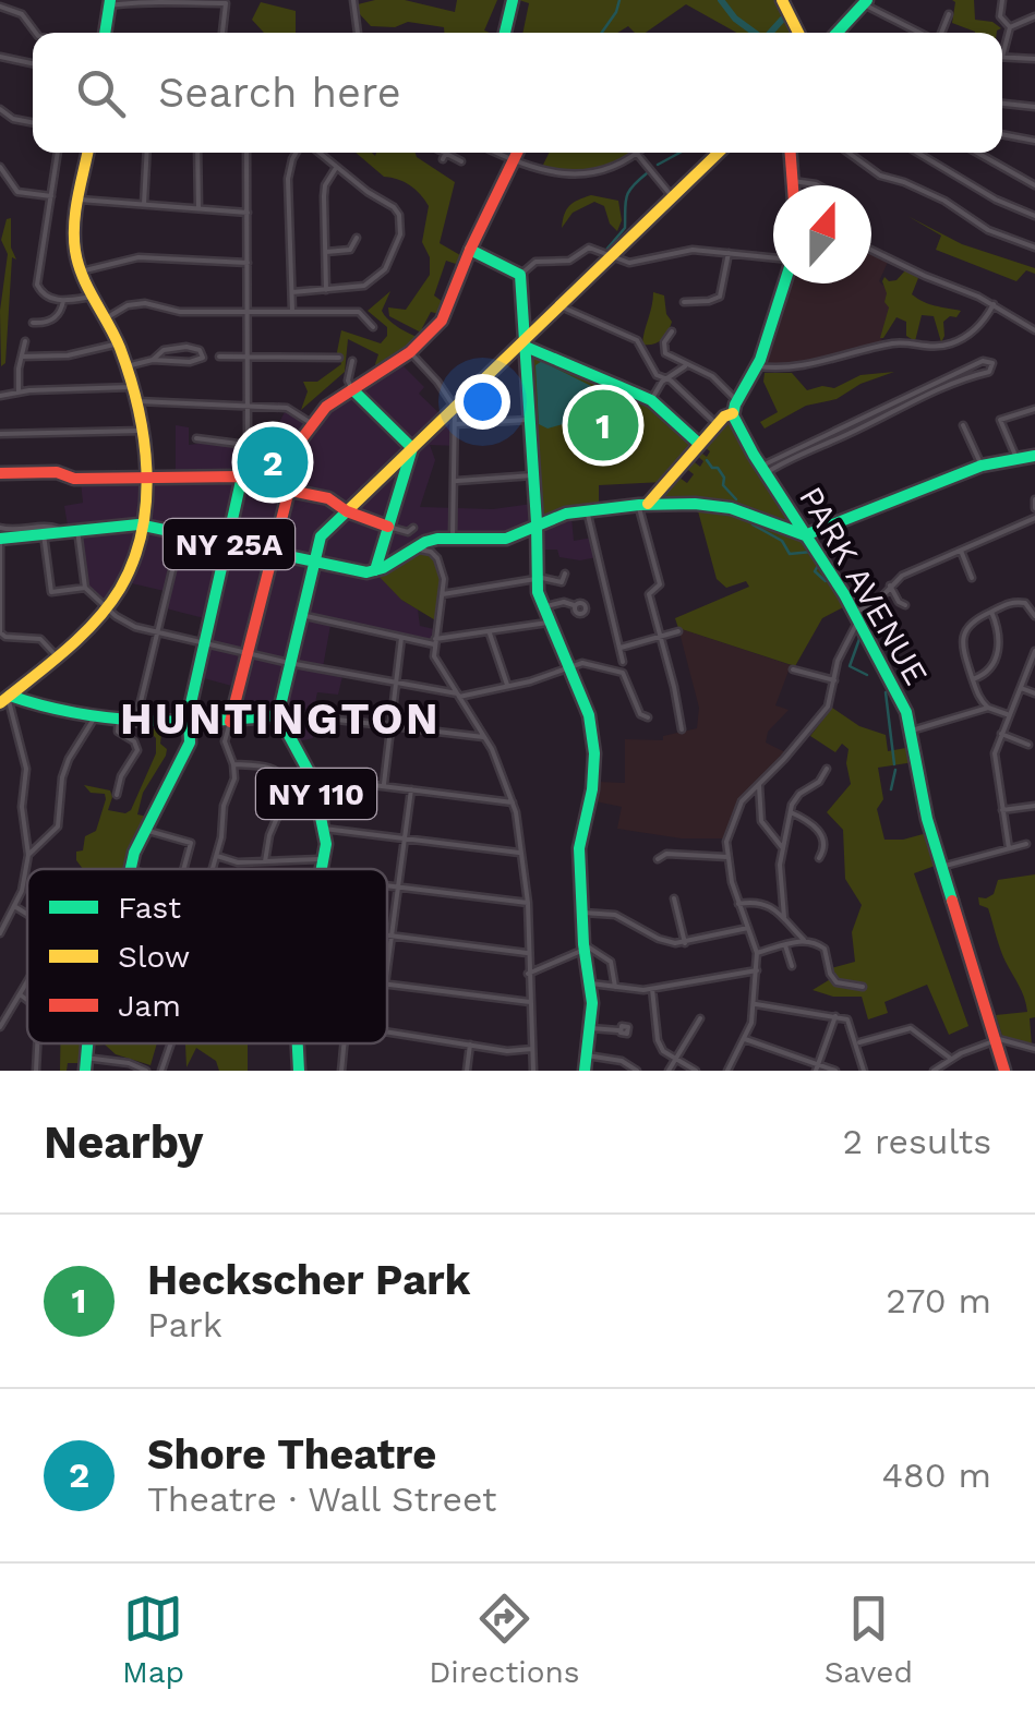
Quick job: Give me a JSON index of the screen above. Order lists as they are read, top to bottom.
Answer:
{
  "streets": {
    "main road": ["NY 25A", "PARK AVENUE", "NY 110"]
  },
  "districts": ["HUNTINGTON"],
  "legend": ["Fast", "Slow", "Jam"],
  "north": "top",
  "page": {
    "search": "Search here",
    "pins": ["1", "2"],
    "heading": ["Nearby", "2 results"],
    "list": [
      {
        "mark": "1",
        "name": "Heckscher Park",
        "note": "Park",
        "value": "270 m"
      },
      {
        "mark": "2",
        "name": "Shore Theatre",
        "note": "Theatre · Wall Street",
        "value": "480 m"
      }
    ],
    "nav": ["Map", "Directions", "Saved"]
  }
}
